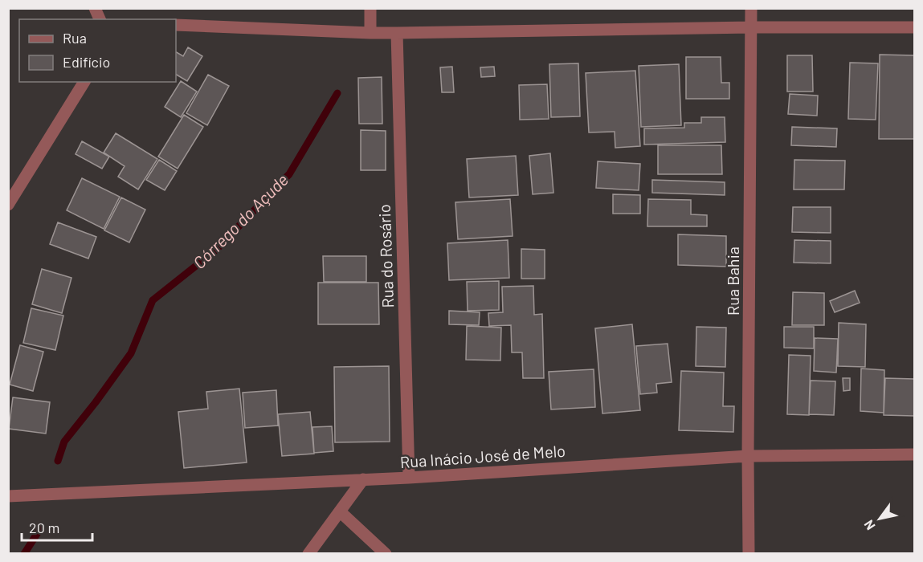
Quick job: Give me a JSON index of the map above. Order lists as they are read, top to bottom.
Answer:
{
  "streets": {
    "street": ["Rua do Rosário", "Rua Bahia", "Rua Inácio José de Melo"]
  },
  "crossings": [
    ["Rua do Rosário", "Rua Inácio José de Melo"],
    ["Rua Bahia", "Rua Inácio José de Melo"]
  ],
  "water": ["Córrego do Açude"],
  "legend": ["Rua", "Edifício"],
  "scale_bar": "20 m",
  "north": "bottom left"
}
